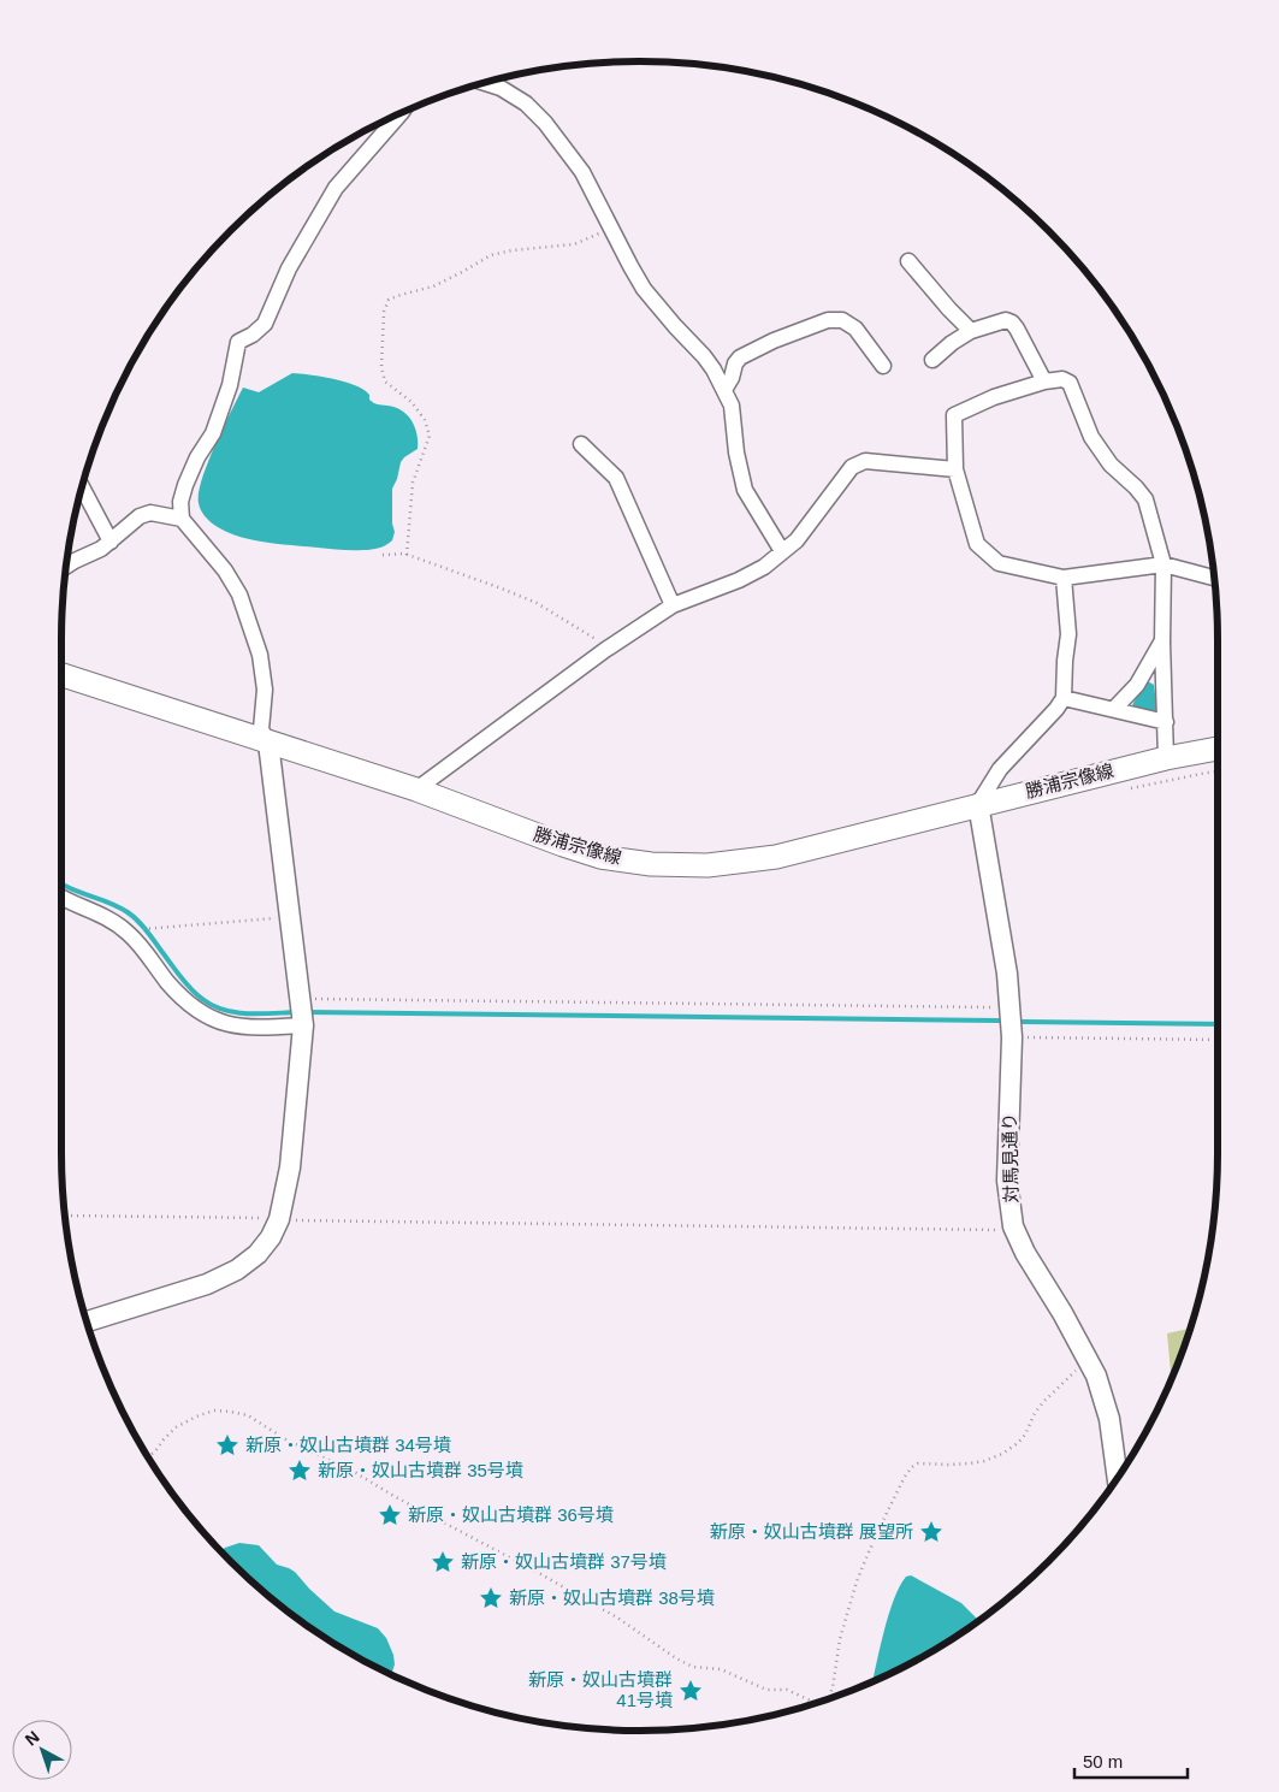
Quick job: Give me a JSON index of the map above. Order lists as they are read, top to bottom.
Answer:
{
  "streets": {
    "main road": ["勝浦宗像線"],
    "street": ["対馬見通り"]
  },
  "crossings": [
    ["勝浦宗像線", "対馬見通り"]
  ],
  "places": {
    "place": [
      "新原・奴山古墳群 34号墳",
      "新原・奴山古墳群 35号墳",
      "新原・奴山古墳群 36号墳",
      "新原・奴山古墳群 展望所",
      "新原・奴山古墳群 37号墳",
      "新原・奴山古墳群 38号墳",
      "新原・奴山古墳群 41号墳"
    ]
  },
  "scale_bar": "50 m",
  "north": "top left"
}
